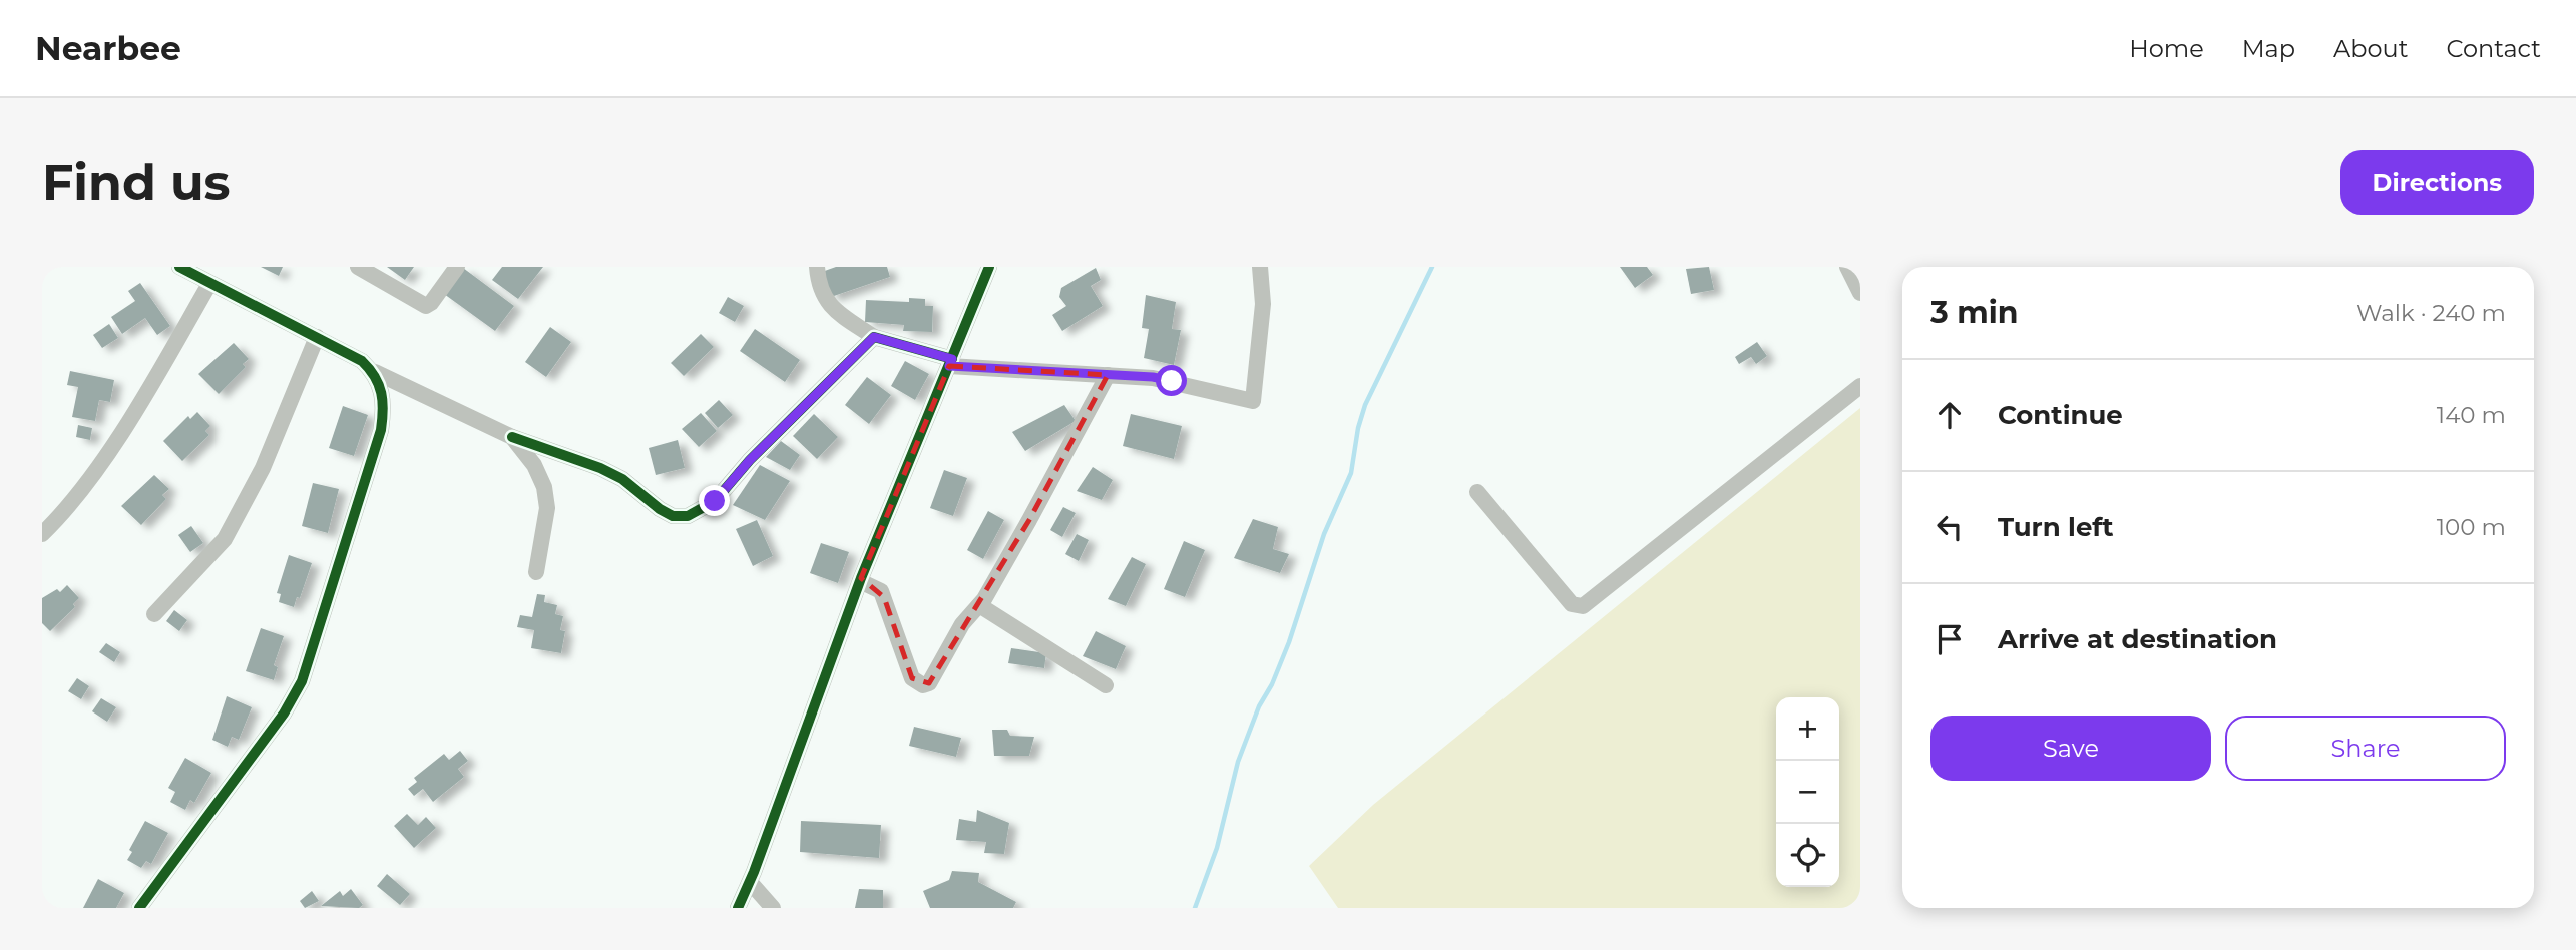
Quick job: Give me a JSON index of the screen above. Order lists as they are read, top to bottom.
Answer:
{
  "page": {
    "header": "Nearbee",
    "nav": [
      "Home",
      "Map",
      "About",
      "Contact"
    ],
    "buttons": [
      "Directions",
      ["Save", "Share"]
    ],
    "title": "Find us",
    "heading": ["3 min", "Walk · 240 m"],
    "list": [
      ["Continue", "140 m"],
      ["Turn left", "100 m"],
      "Arrive at destination"
    ],
    "map_buttons": ["+", "−"]
  }
}
